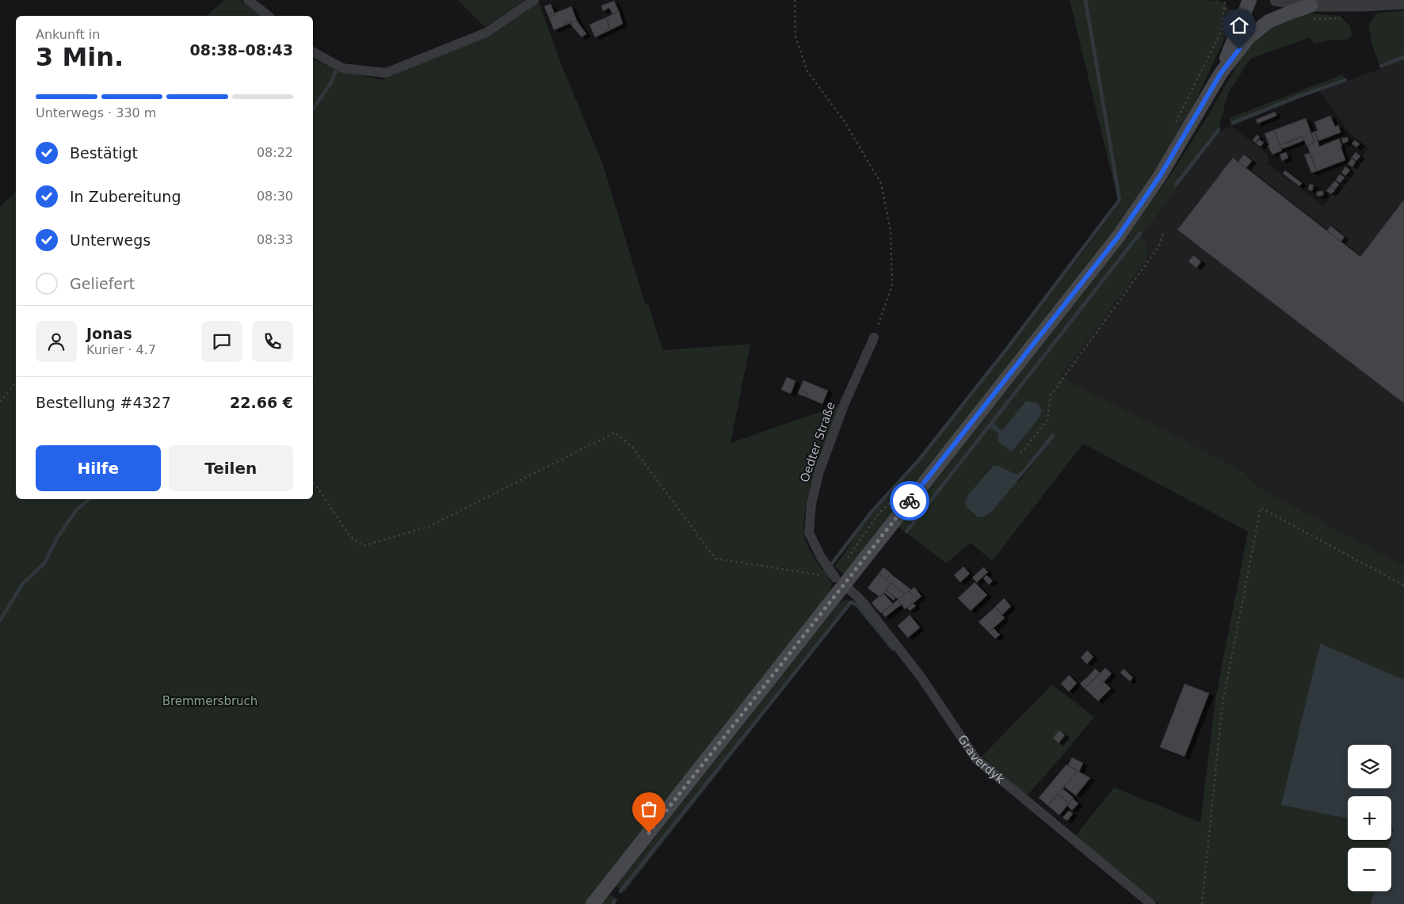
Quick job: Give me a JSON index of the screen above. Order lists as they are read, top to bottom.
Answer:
{
  "streets": {
    "street": ["Oedter Straße", "Graverdyk"]
  },
  "crossings": [
    ["Oedter Straße", "Graverdyk"]
  ],
  "parks": ["Bremmersbruch"],
  "page": {
    "heading": ["3 Min.", "Ankunft in", "08:38–08:43"],
    "panel": [
      "Jonas",
      "Kurier · 4.7",
      "Bestellung #4327",
      "22.66 €"
    ],
    "bar": "Unterwegs · 330 m",
    "list": [
      ["Bestätigt", "08:22"],
      ["In Zubereitung", "08:30"],
      ["Unterwegs", "08:33"],
      "Geliefert"
    ],
    "buttons": ["Hilfe", "Teilen"],
    "map_buttons": ["+", "−"]
  }
}
